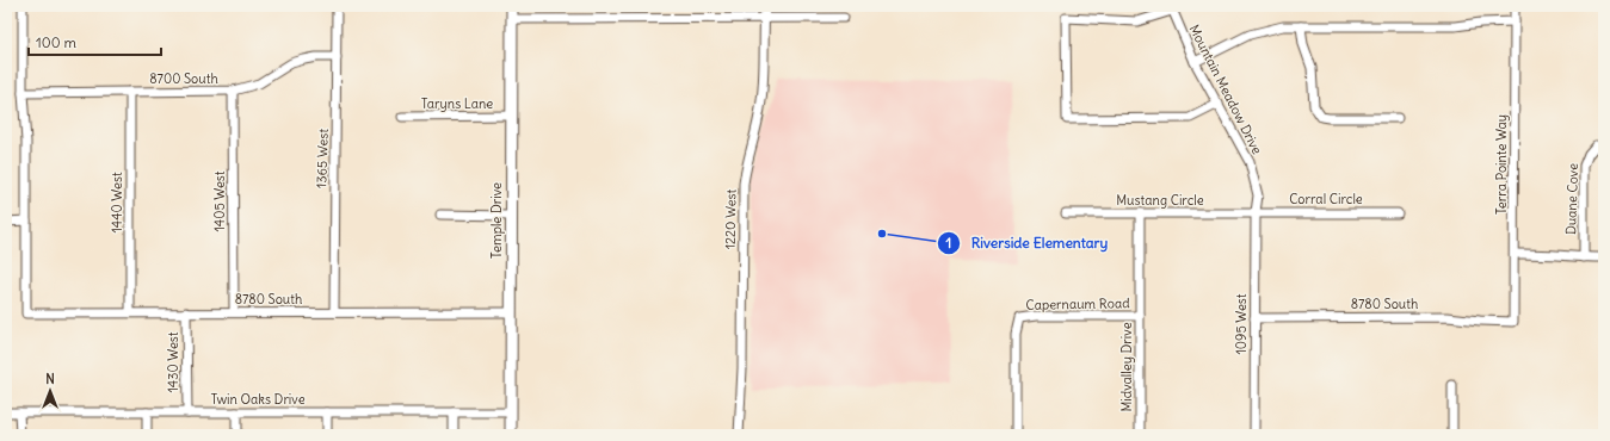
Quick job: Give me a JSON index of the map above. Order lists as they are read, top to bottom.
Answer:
{
  "streets": {
    "street": [
      "8700 South",
      "Mountain Meadow Drive",
      "Taryns Lane",
      "1365 West",
      "Terra Pointe Way",
      "Corral Circle",
      "Duane Cove",
      "Mustang Circle",
      "1405 West",
      "1440 West",
      "1220 West",
      "Temple Drive",
      "8780 South",
      "Capernaum Road",
      "1095 West",
      "1430 West",
      "Midvalley Drive",
      "Twin Oaks Drive"
    ]
  },
  "crossings": [
    ["8700 South", "1365 West"],
    ["8700 South", "1405 West"],
    ["8700 South", "1440 West"],
    ["Mountain Meadow Drive", "Corral Circle"],
    ["Mountain Meadow Drive", "Mustang Circle"],
    ["Mountain Meadow Drive", "1095 West"],
    ["Taryns Lane", "Temple Drive"],
    ["1365 West", "8780 South"],
    ["Terra Pointe Way", "8780 South"],
    ["Corral Circle", "Mustang Circle"],
    ["Corral Circle", "1095 West"],
    ["Mustang Circle", "1095 West"],
    ["Mustang Circle", "Midvalley Drive"],
    ["1405 West", "8780 South"],
    ["1440 West", "8780 South"],
    ["Temple Drive", "8780 South"],
    ["Temple Drive", "Twin Oaks Drive"],
    ["8780 South", "1095 West"],
    ["8780 South", "1430 West"],
    ["Capernaum Road", "Midvalley Drive"],
    ["1430 West", "Twin Oaks Drive"]
  ],
  "places": ["Riverside Elementary"],
  "scale_bar": "100 m",
  "north": "top"
}
